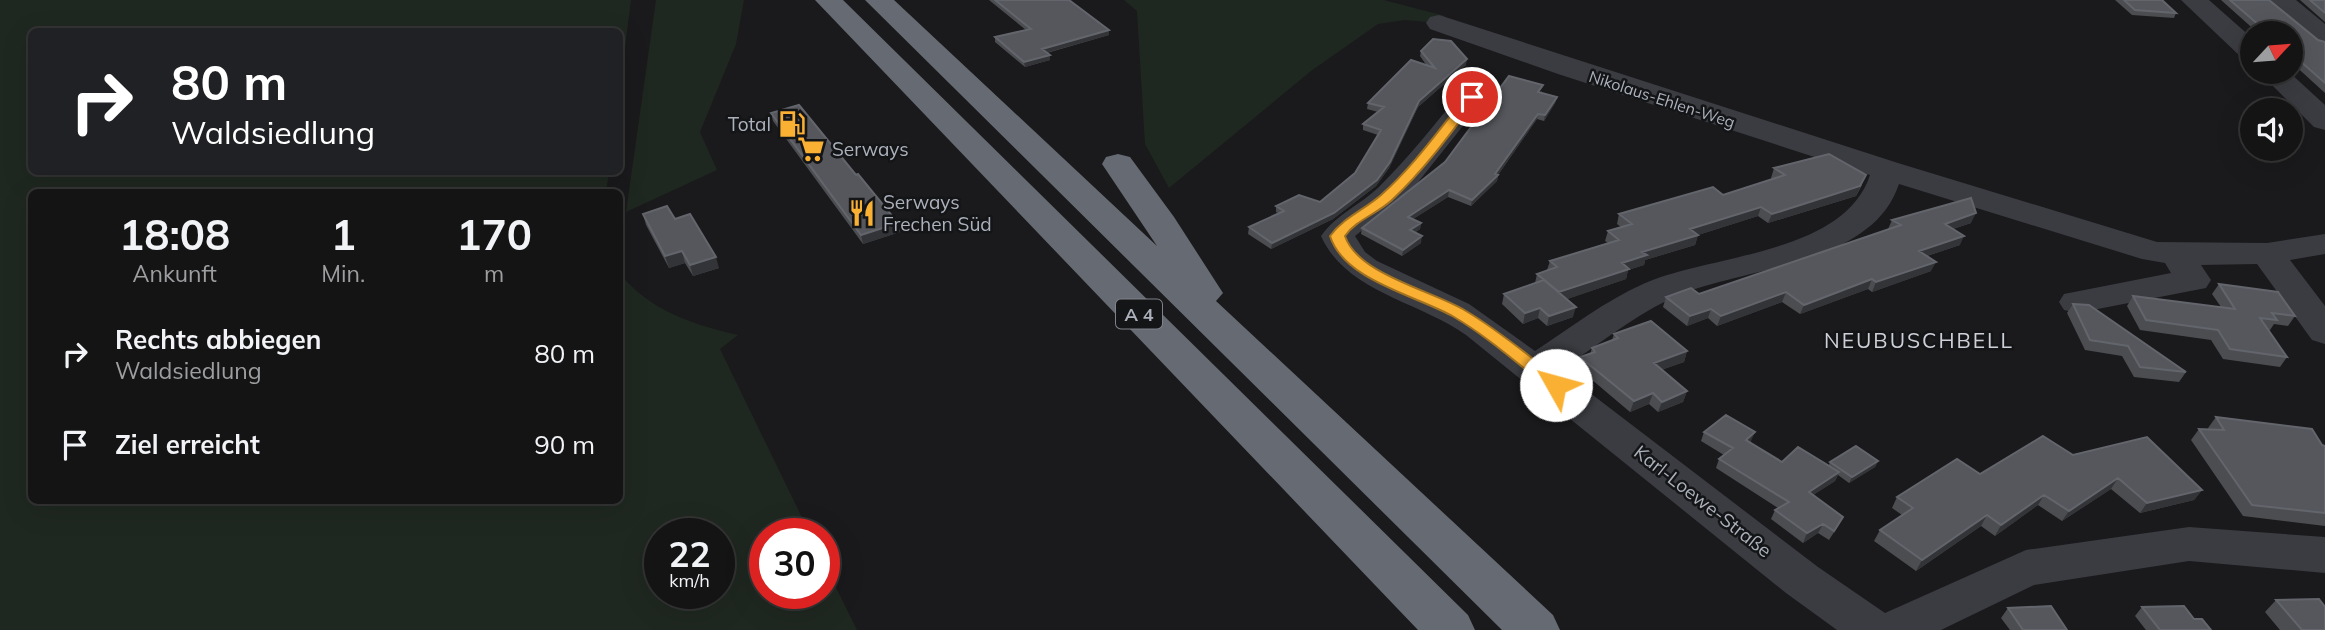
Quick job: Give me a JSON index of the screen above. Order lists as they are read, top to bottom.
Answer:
{
  "streets": {
    "highway": ["A 4"],
    "street": ["Nikolaus-Ehlen-Weg", "Karl-Loewe-Straße"]
  },
  "districts": ["NEUBUSCHBELL"],
  "places": {
    "fuel station": ["Total"],
    "supermarket": ["Serways"],
    "restaurant": ["Serways Frechen Süd"]
  },
  "north": "top right",
  "page": {
    "turn": ["80 m", "Waldsiedlung"],
    "eta": [
      "18:08",
      "Ankunft",
      "1",
      "Min.",
      "170",
      "m"
    ],
    "list": [
      {
        "name": "Rechts abbiegen",
        "note": "Waldsiedlung",
        "value": "80 m"
      },
      {
        "name": "Ziel erreicht",
        "value": "90 m"
      }
    ],
    "speed": "22 km/h",
    "limit": "30"
  }
}
